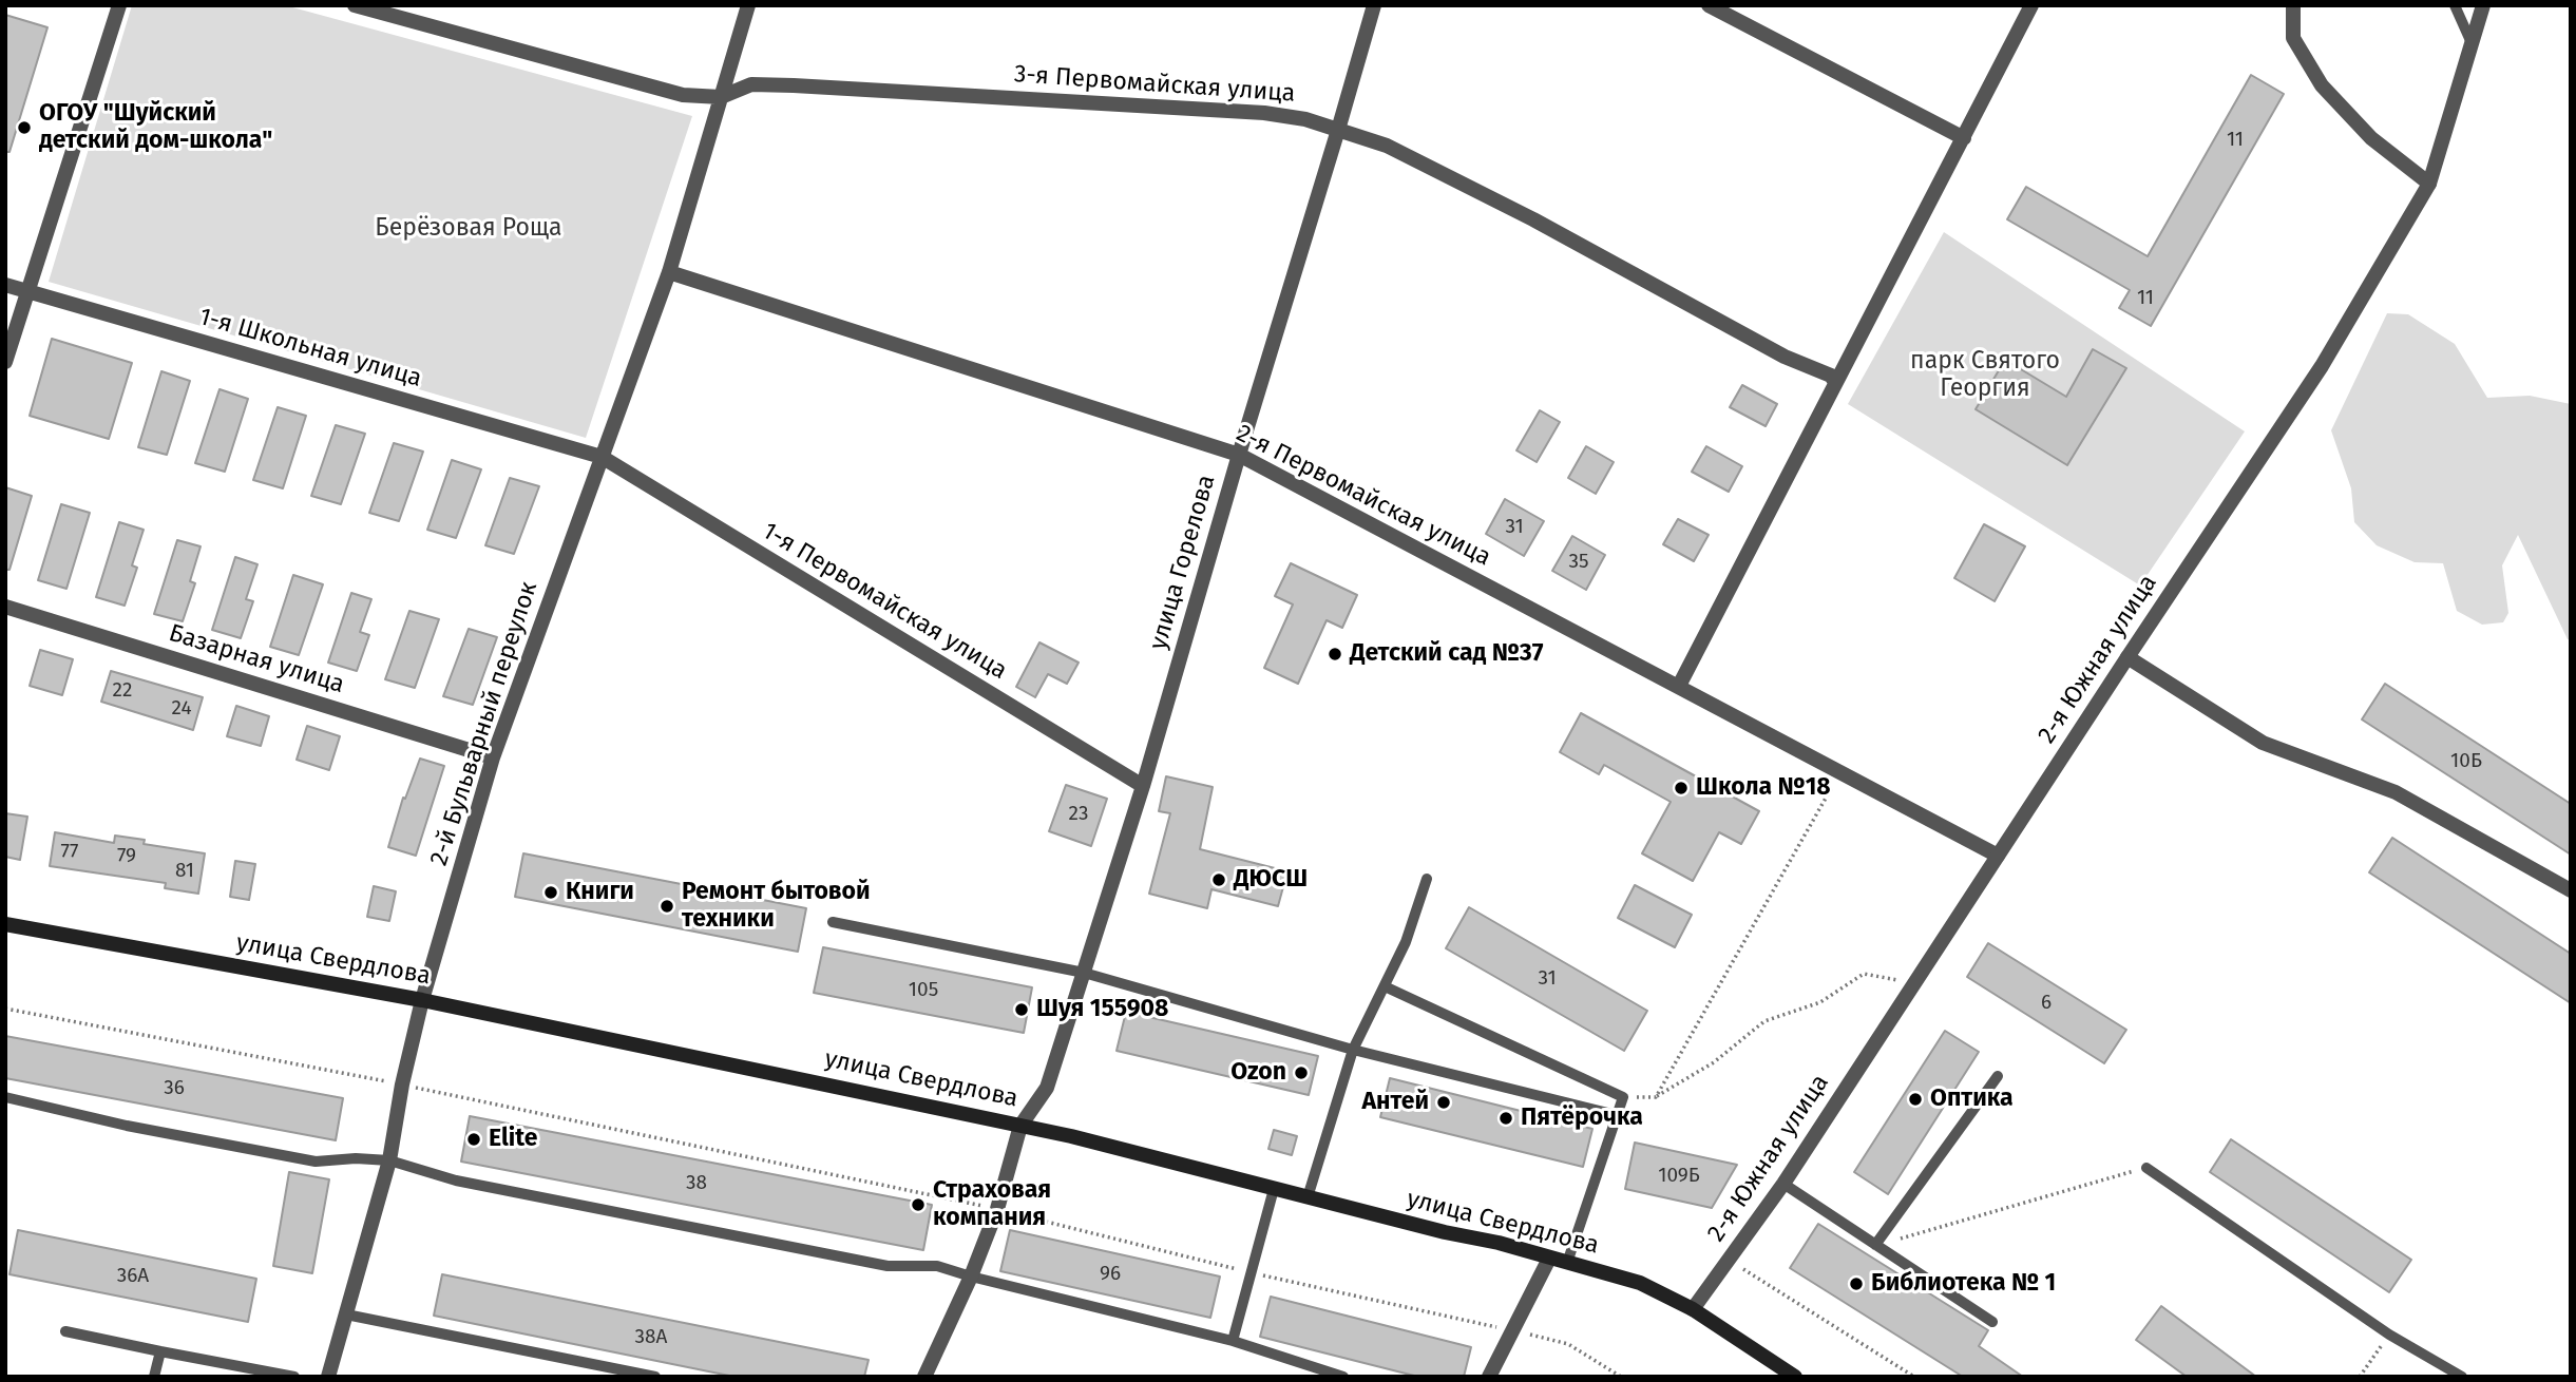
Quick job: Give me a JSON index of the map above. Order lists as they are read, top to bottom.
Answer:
{
  "streets": {
    "main road": ["улица Свердлова"],
    "street": [
      "3-я Первомайская улица",
      "1-я Школьная улица",
      "2-я Первомайская улица",
      "улица Горелова",
      "1-я Первомайская улица",
      "Базарная улица",
      "2-я Южная улица",
      "2-й Бульварный переулок"
    ]
  },
  "crossings": [
    ["3-я Первомайская улица", "улица Горелова"],
    ["3-я Первомайская улица", "2-й Бульварный переулок"],
    ["1-я Школьная улица", "1-я Первомайская улица"],
    ["1-я Школьная улица", "2-й Бульварный переулок"],
    ["2-я Первомайская улица", "улица Горелова"],
    ["2-я Первомайская улица", "2-я Южная улица"],
    ["2-я Первомайская улица", "2-й Бульварный переулок"],
    ["улица Горелова", "1-я Первомайская улица"],
    ["улица Горелова", "улица Свердлова"],
    ["1-я Первомайская улица", "2-й Бульварный переулок"],
    ["Базарная улица", "2-й Бульварный переулок"],
    ["2-я Южная улица", "улица Свердлова"],
    ["2-й Бульварный переулок", "улица Свердлова"]
  ],
  "parks": ["Берёзовая Роща", "парк Святого Георгия"],
  "places": [
    "ОГОУ \"Шуйский детский дом-школа\"",
    "Детский сад №37",
    "Школа №18",
    "ДЮСШ",
    "Книги",
    "Ремонт бытовой техники",
    "Шуя 155908",
    "Ozon",
    "Оптика",
    "Антей",
    "Пятёрочка",
    "Elite",
    "Страховая компания",
    "Библиотека № 1"
  ],
  "house_numbers": [
    "11",
    "11",
    "31",
    "35",
    "22",
    "24",
    "10Б",
    "23",
    "77",
    "79",
    "81",
    "31",
    "105",
    "6",
    "36",
    "109Б",
    "38",
    "96",
    "36А",
    "38А"
  ]
}
